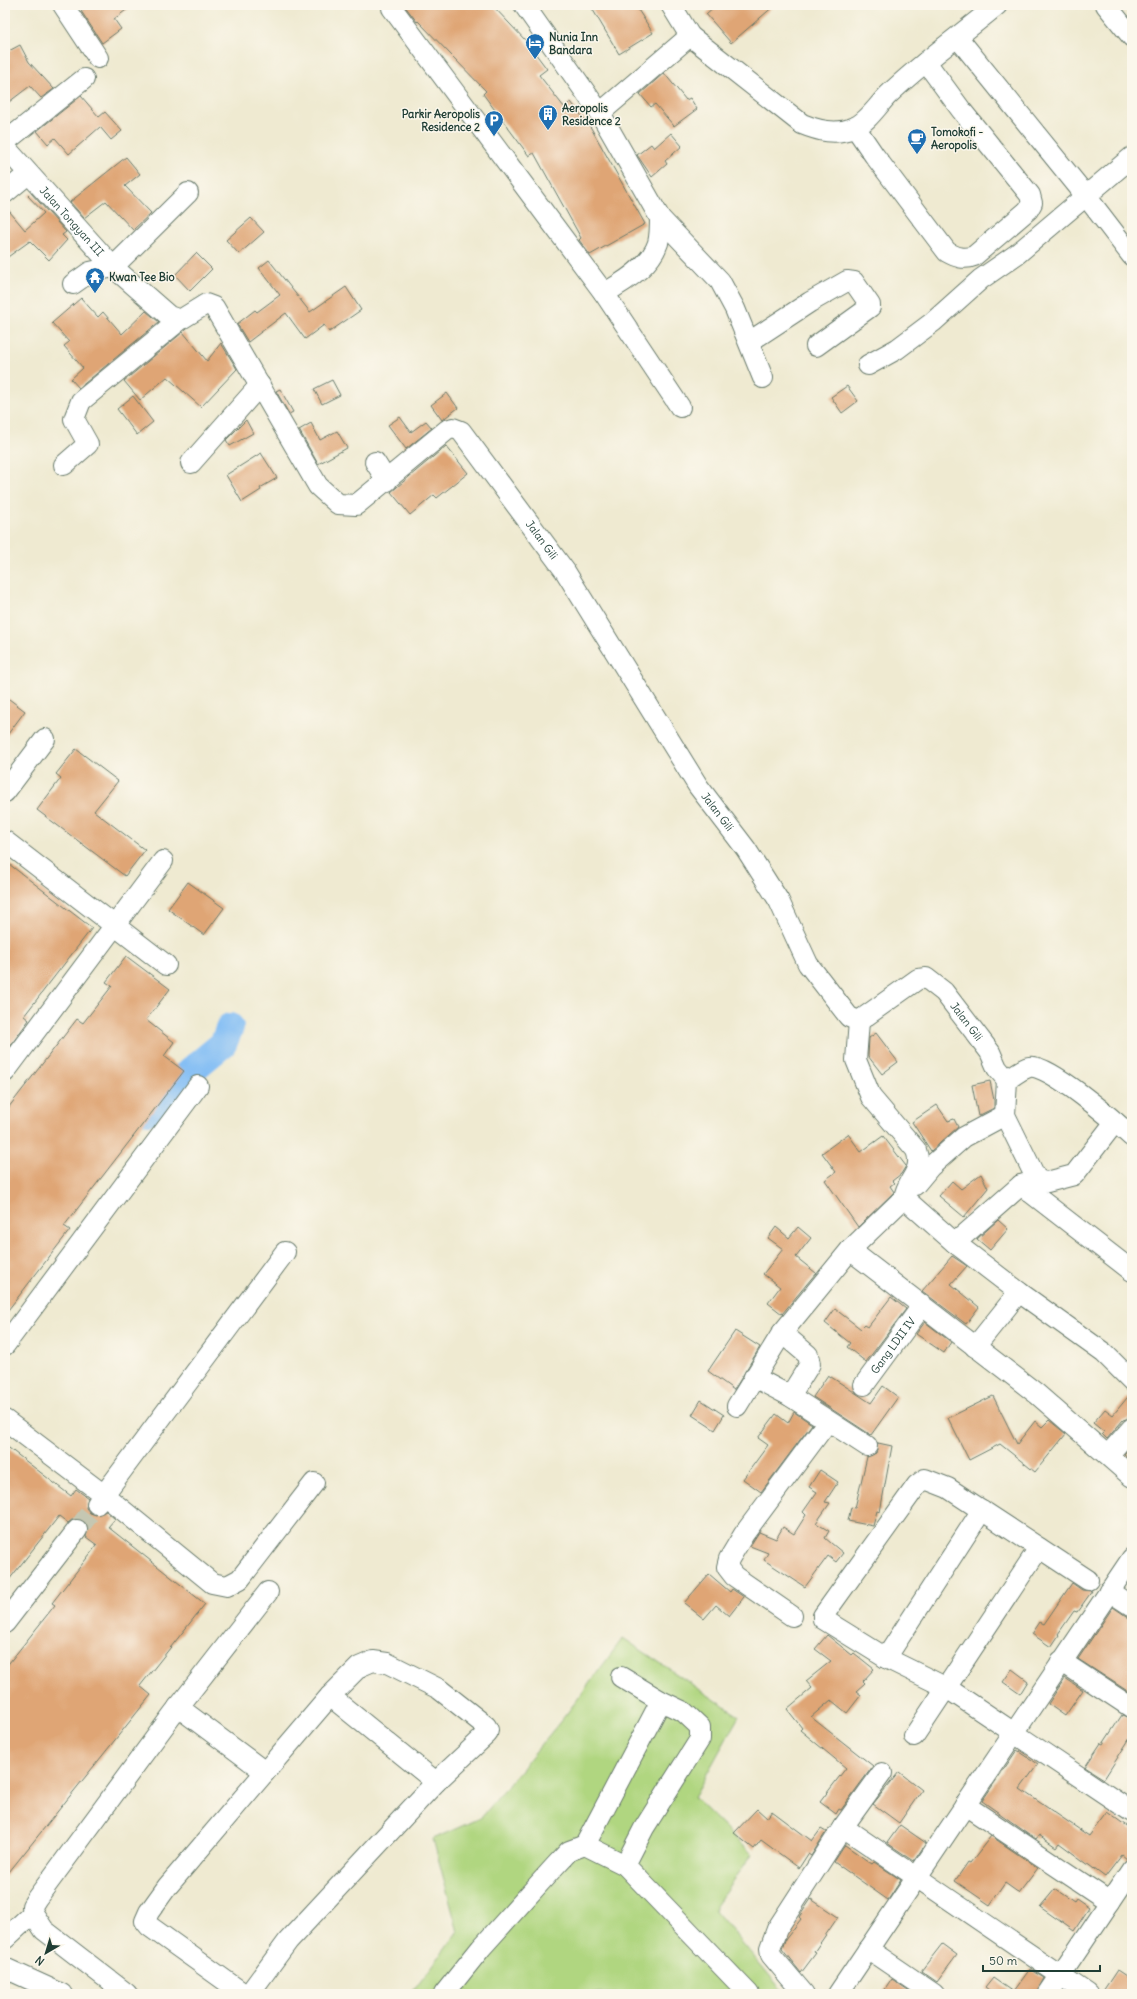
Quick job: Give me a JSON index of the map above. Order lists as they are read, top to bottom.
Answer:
{
  "streets": {
    "street": ["Jalan Tongyan III", "Jalan Gili", "Gang LDII IV"]
  },
  "places": {
    "hotel": ["Nunia Inn Bandara"],
    "building": ["Aeropolis Residence 2"],
    "parking": ["Parkir Aeropolis Residence 2"],
    "cafe": ["Tomokofi - Aeropolis"],
    "temple": ["Kwan Tee Bio"]
  },
  "scale_bar": "50 m",
  "north": "bottom left"
}
